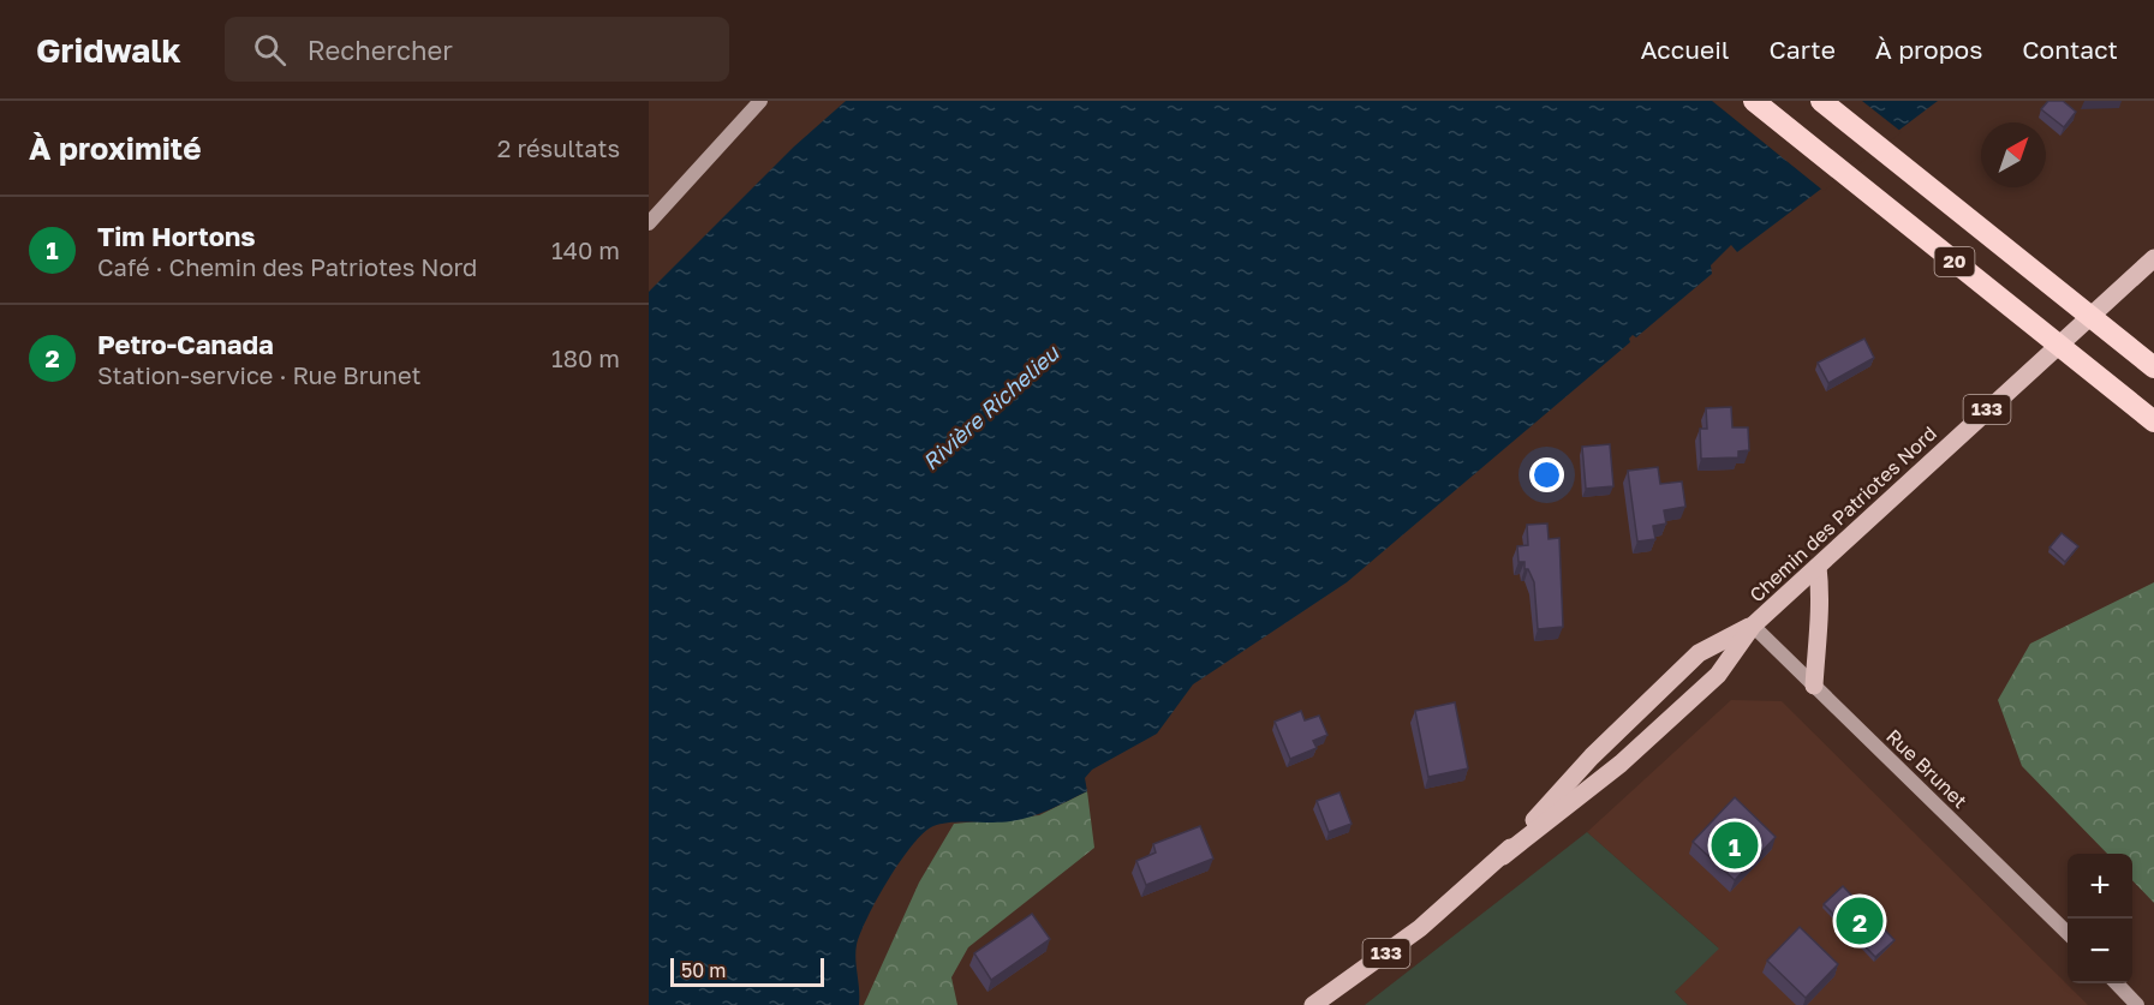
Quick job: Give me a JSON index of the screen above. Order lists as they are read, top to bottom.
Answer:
{
  "streets": {
    "highway": ["20"],
    "main road": ["133", "Chemin des Patriotes Nord"],
    "street": ["Rue Brunet"]
  },
  "crossings": [
    ["Chemin des Patriotes Nord", "Rue Brunet"]
  ],
  "water": ["Rivière Richelieu"],
  "scale_bar": "50 m",
  "north": "top right",
  "page": {
    "header": "Gridwalk",
    "search": "Rechercher",
    "nav": [
      "Accueil",
      "Carte",
      "À propos",
      "Contact"
    ],
    "heading": ["À proximité", "2 résultats"],
    "list": [
      {
        "mark": "1",
        "name": "Tim Hortons",
        "note": "Café · Chemin des Patriotes Nord",
        "value": "140 m"
      },
      {
        "mark": "2",
        "name": "Petro-Canada",
        "note": "Station-service · Rue Brunet",
        "value": "180 m"
      }
    ],
    "pins": ["1", "2"],
    "map_buttons": ["+", "−"],
    "scale": "50 m"
  }
}
